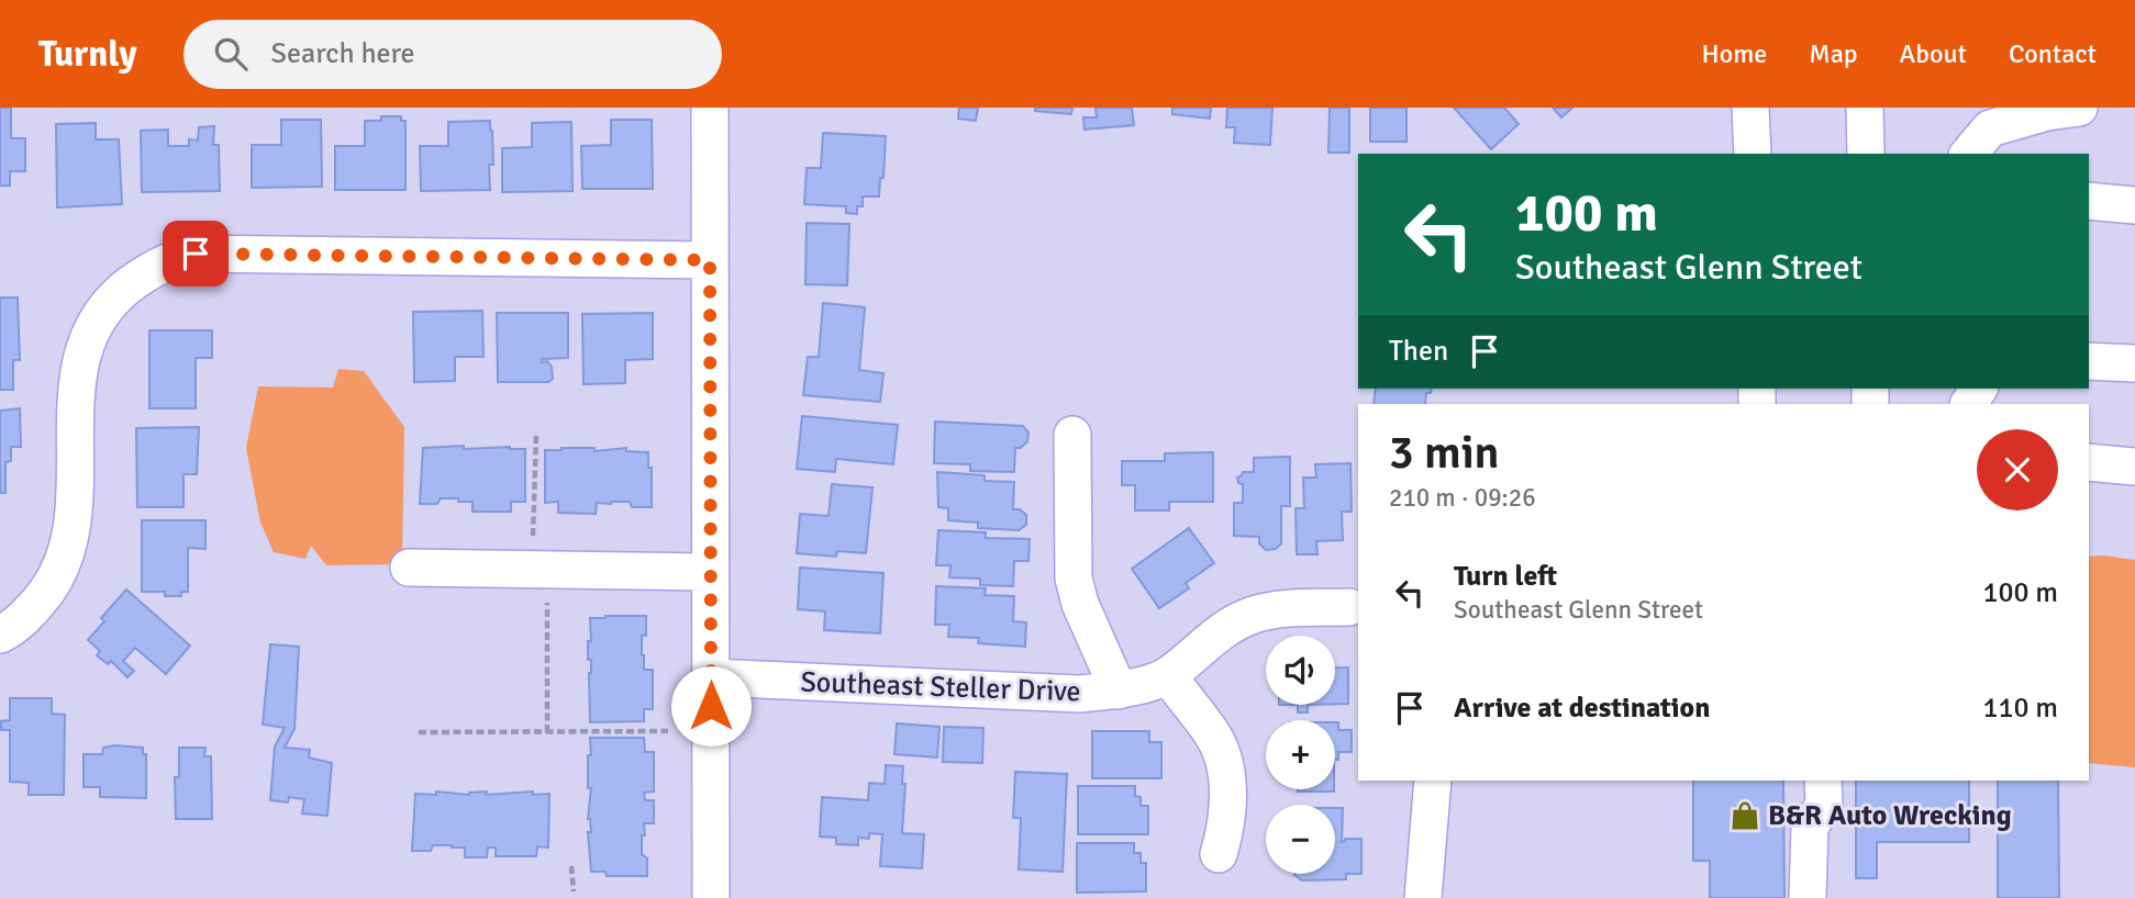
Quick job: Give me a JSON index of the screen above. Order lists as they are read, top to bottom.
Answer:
{
  "streets": {
    "street": ["Southeast Steller Drive"]
  },
  "places": {
    "shop": ["B&R Auto Wrecking"]
  },
  "page": {
    "header": "Turnly",
    "search": "Search here",
    "nav": [
      "Home",
      "Map",
      "About",
      "Contact"
    ],
    "turn": ["100 m", "Southeast Glenn Street"],
    "then": "Then",
    "heading": ["3 min", "210 m · 09:26"],
    "list": [
      {
        "name": "Turn left",
        "note": "Southeast Glenn Street",
        "value": "100 m"
      },
      {
        "name": "Arrive at destination",
        "value": "110 m"
      }
    ],
    "map_buttons": ["+", "−"]
  }
}
